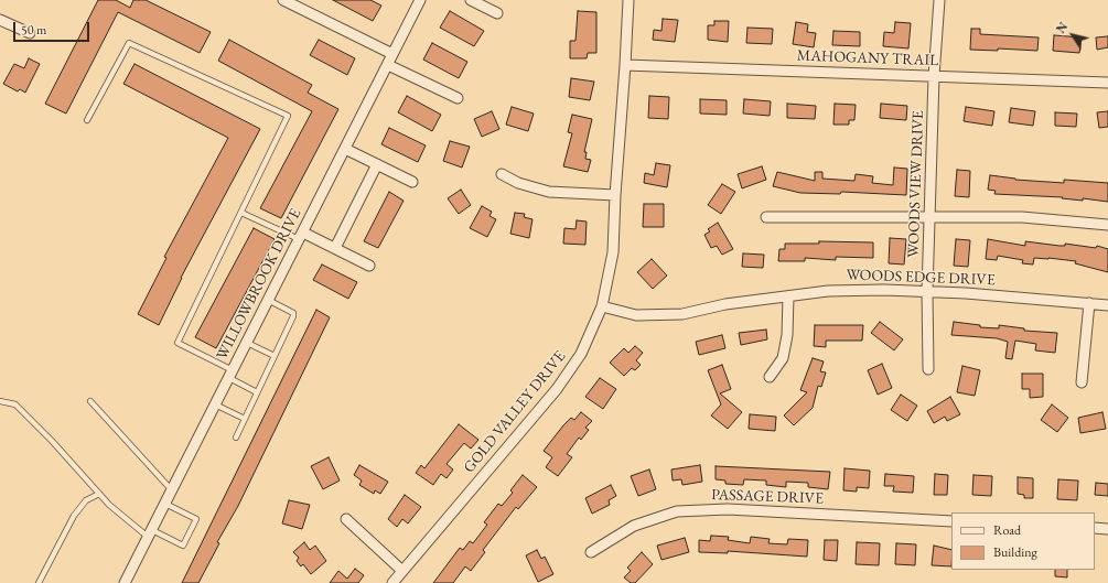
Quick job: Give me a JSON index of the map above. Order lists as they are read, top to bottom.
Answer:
{
  "streets": {
    "street": [
      "MAHOGANY TRAIL",
      "WOODS VIEW DRIVE",
      "WOODS EDGE DRIVE",
      "WILLOWBROOK DRIVE",
      "GOLD VALLEY DRIVE",
      "PASSAGE DRIVE"
    ]
  },
  "crossings": [
    ["MAHOGANY TRAIL", "WOODS VIEW DRIVE"],
    ["MAHOGANY TRAIL", "GOLD VALLEY DRIVE"],
    ["WOODS VIEW DRIVE", "WOODS EDGE DRIVE"],
    ["WOODS EDGE DRIVE", "GOLD VALLEY DRIVE"]
  ],
  "legend": ["Road", "Building"],
  "scale_bar": "50 m",
  "north": "top left"
}
